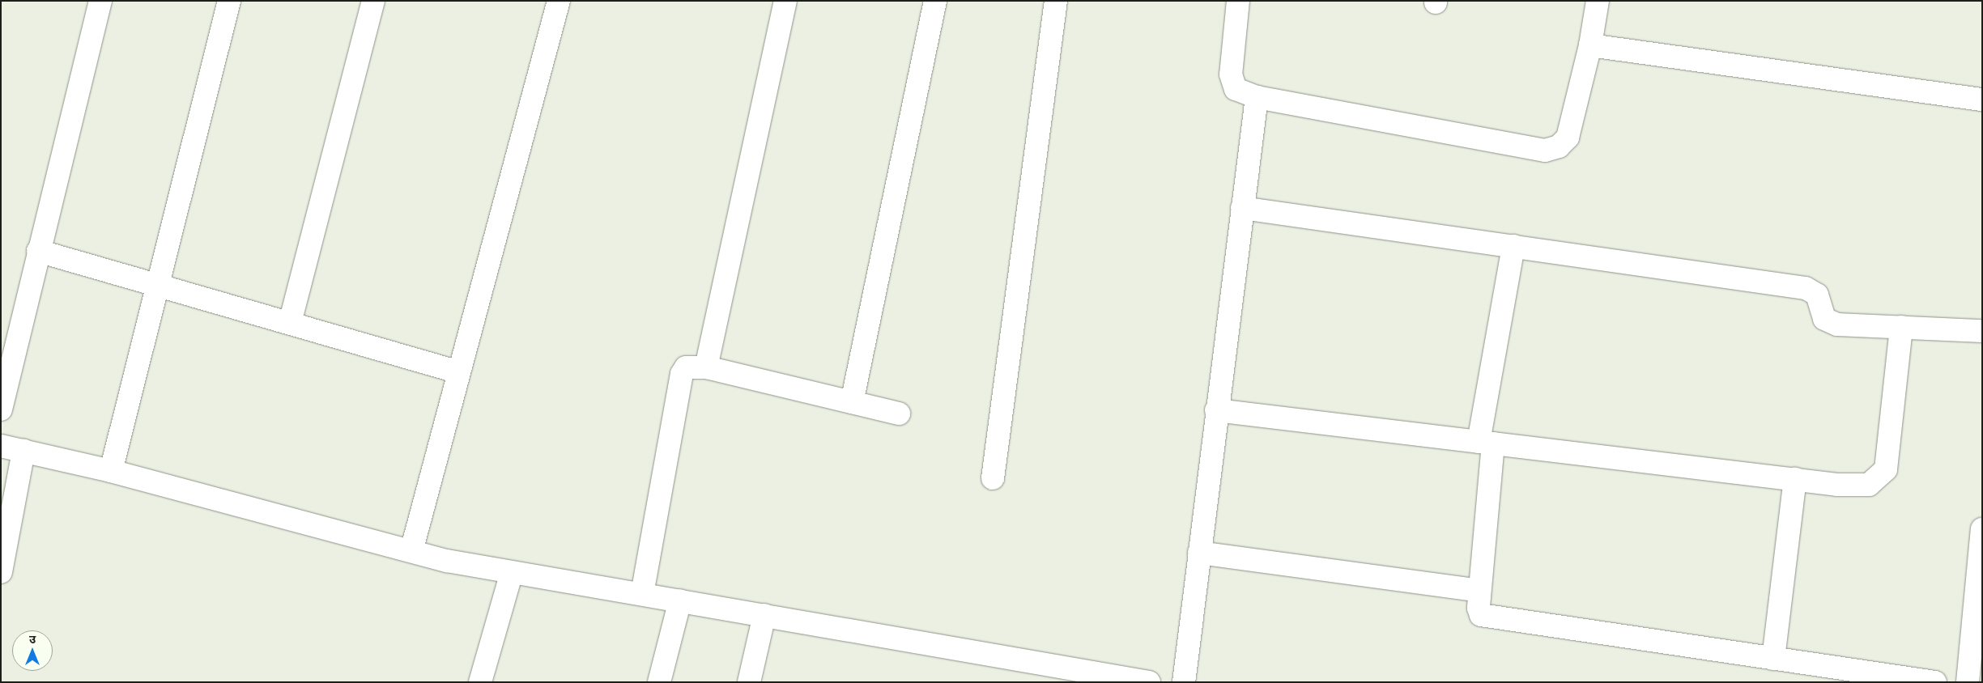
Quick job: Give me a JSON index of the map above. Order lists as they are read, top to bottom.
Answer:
{
  "north": "top"
}
